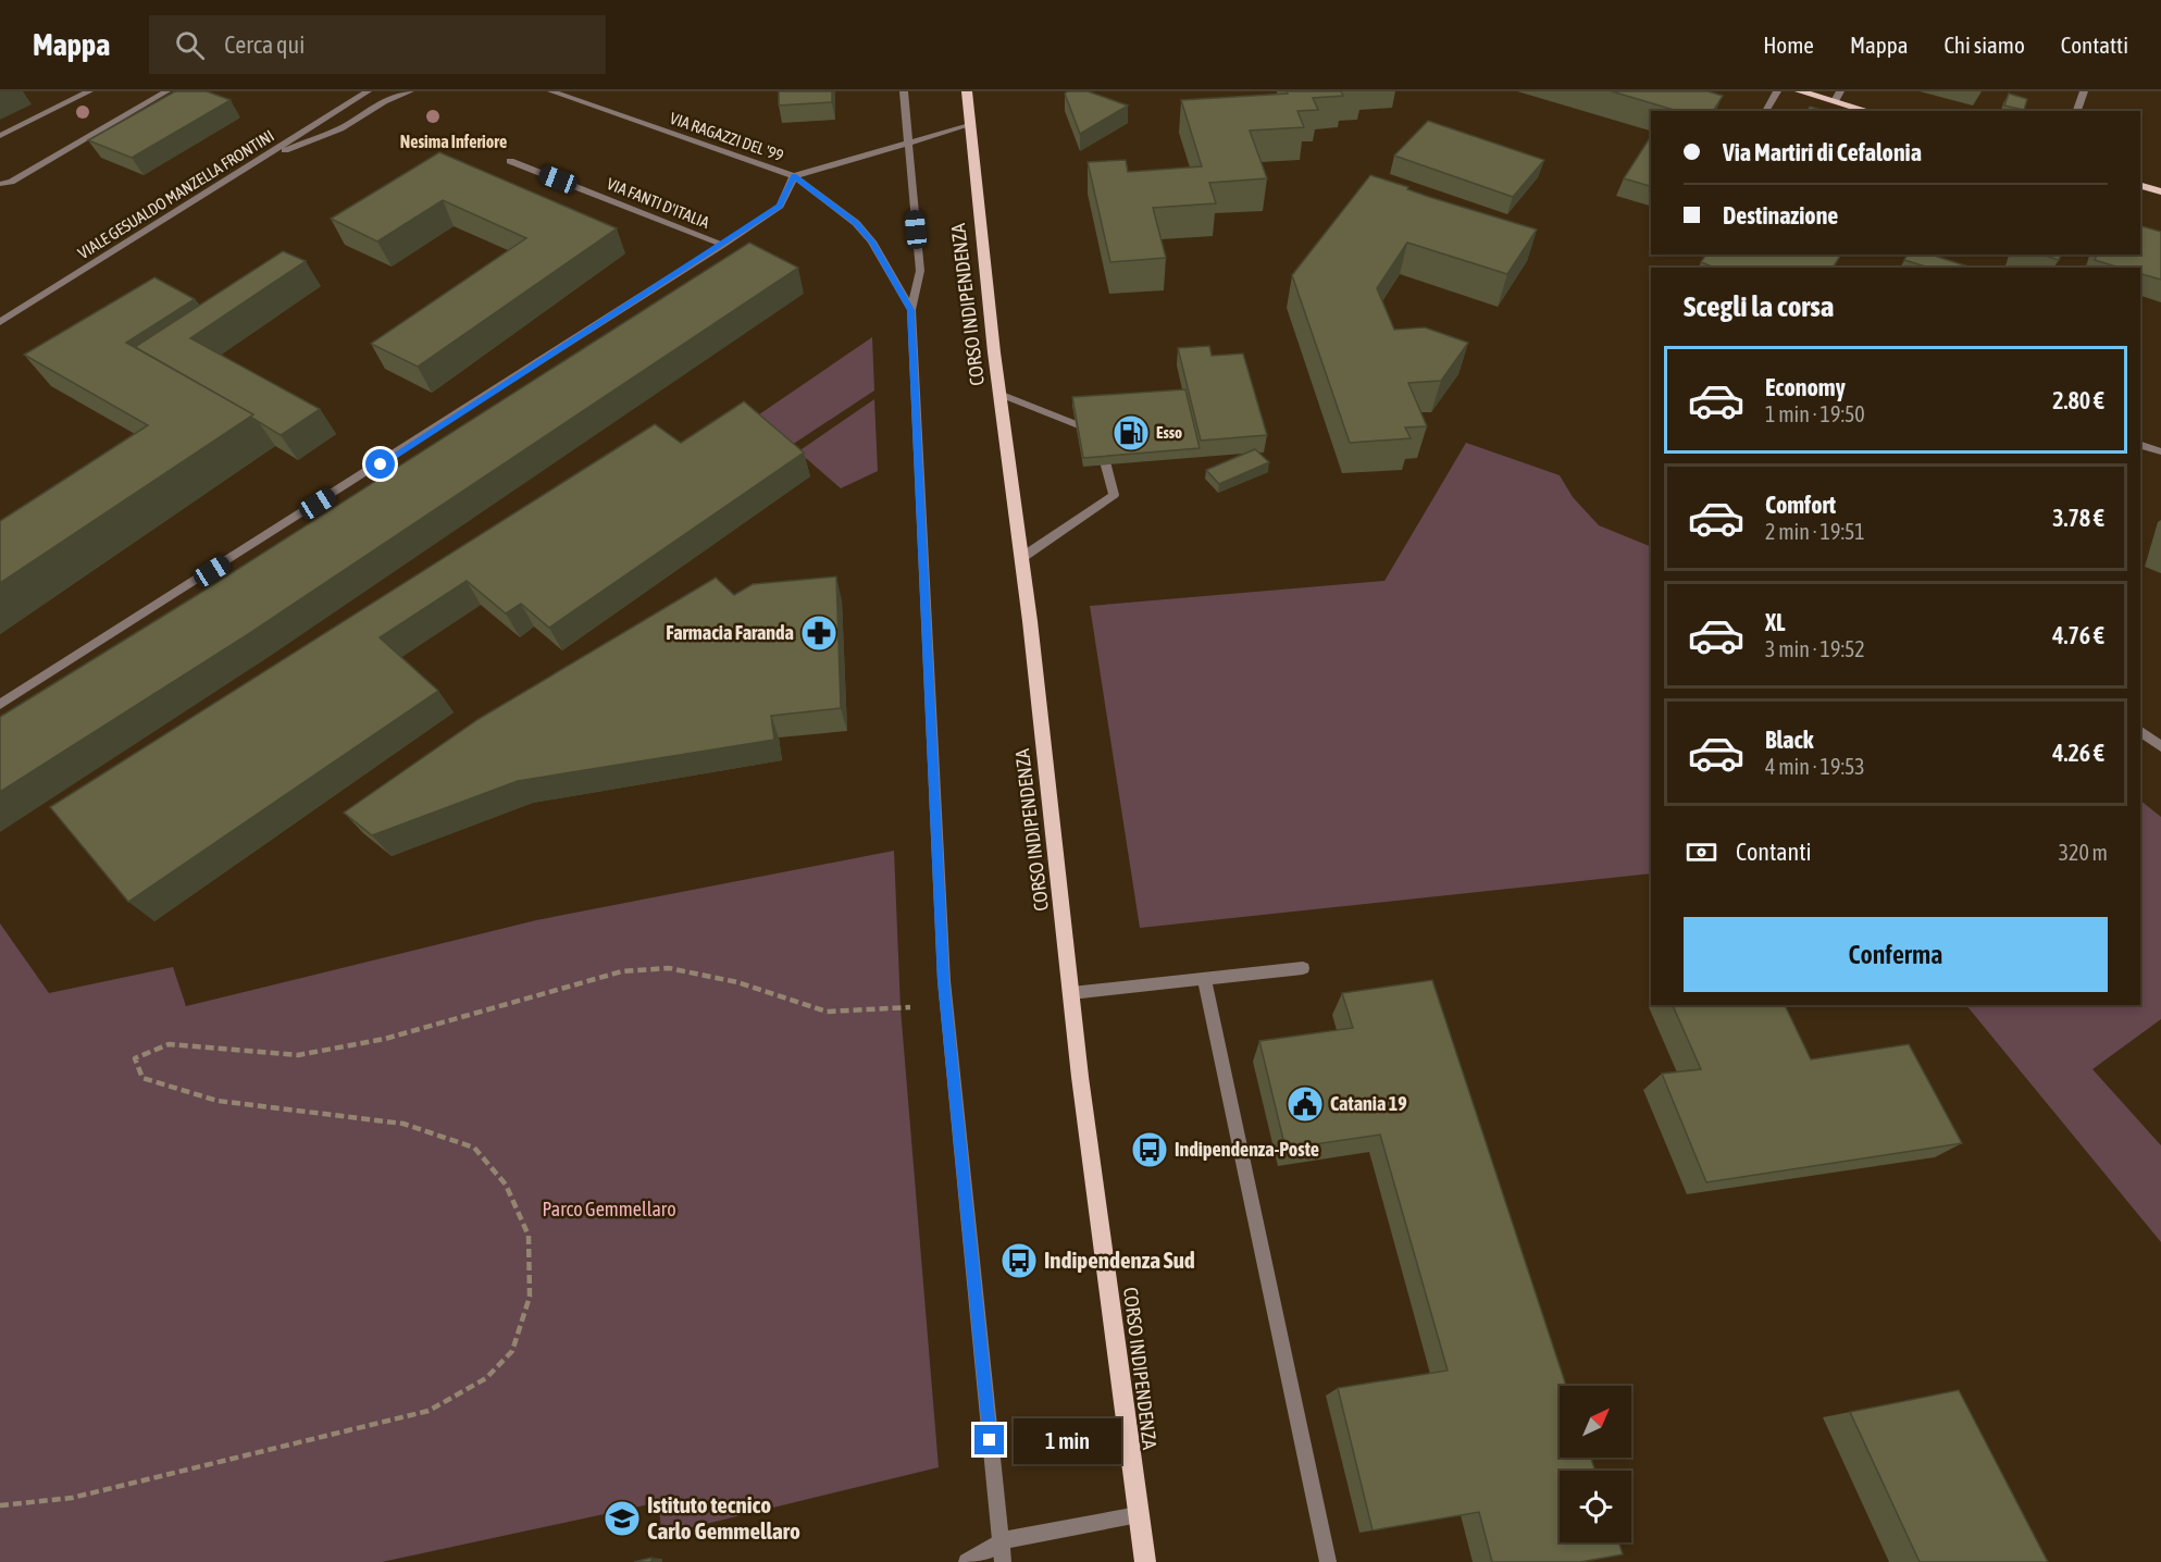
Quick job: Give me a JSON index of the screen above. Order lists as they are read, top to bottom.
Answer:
{
  "streets": {
    "main road": ["CORSO INDIPENDENZA"],
    "street": ["VIA RAGAZZI DEL '99", "VIALE GESUALDO MANZELLA FRONTINI", "VIA FANTI D'ITALIA"]
  },
  "crossings": [
    ["VIA RAGAZZI DEL '99", "CORSO INDIPENDENZA"]
  ],
  "districts": ["Nesima Inferiore"],
  "parks": ["Parco Gemmellaro"],
  "places": {
    "fuel station": ["Esso"],
    "pharmacy": ["Farmacia Faranda"],
    "public building": ["Catania 19"],
    "bus stop": ["Indipendenza-Poste", "Indipendenza Sud"],
    "school or university": ["Istituto tecnico Carlo Gemmellaro"]
  },
  "north": "top right",
  "page": {
    "header": "Mappa",
    "search": "Cerca qui",
    "nav": [
      "Home",
      "Mappa",
      "Chi siamo",
      "Contatti"
    ],
    "banner": ["Via Martiri di Cefalonia", "Destinazione"],
    "heading": "Scegli la corsa",
    "list": [
      {
        "name": "Economy",
        "note": "1 min · 19:50",
        "value": "2.80 €"
      },
      {
        "name": "Comfort",
        "note": "2 min · 19:51",
        "value": "3.78 €"
      },
      {
        "name": "XL",
        "note": "3 min · 19:52",
        "value": "4.76 €"
      },
      {
        "name": "Black",
        "note": "4 min · 19:53",
        "value": "4.26 €"
      }
    ],
    "pay": ["Contanti", "320 m"],
    "buttons": "Conferma",
    "bubble": "1 min"
  }
}
